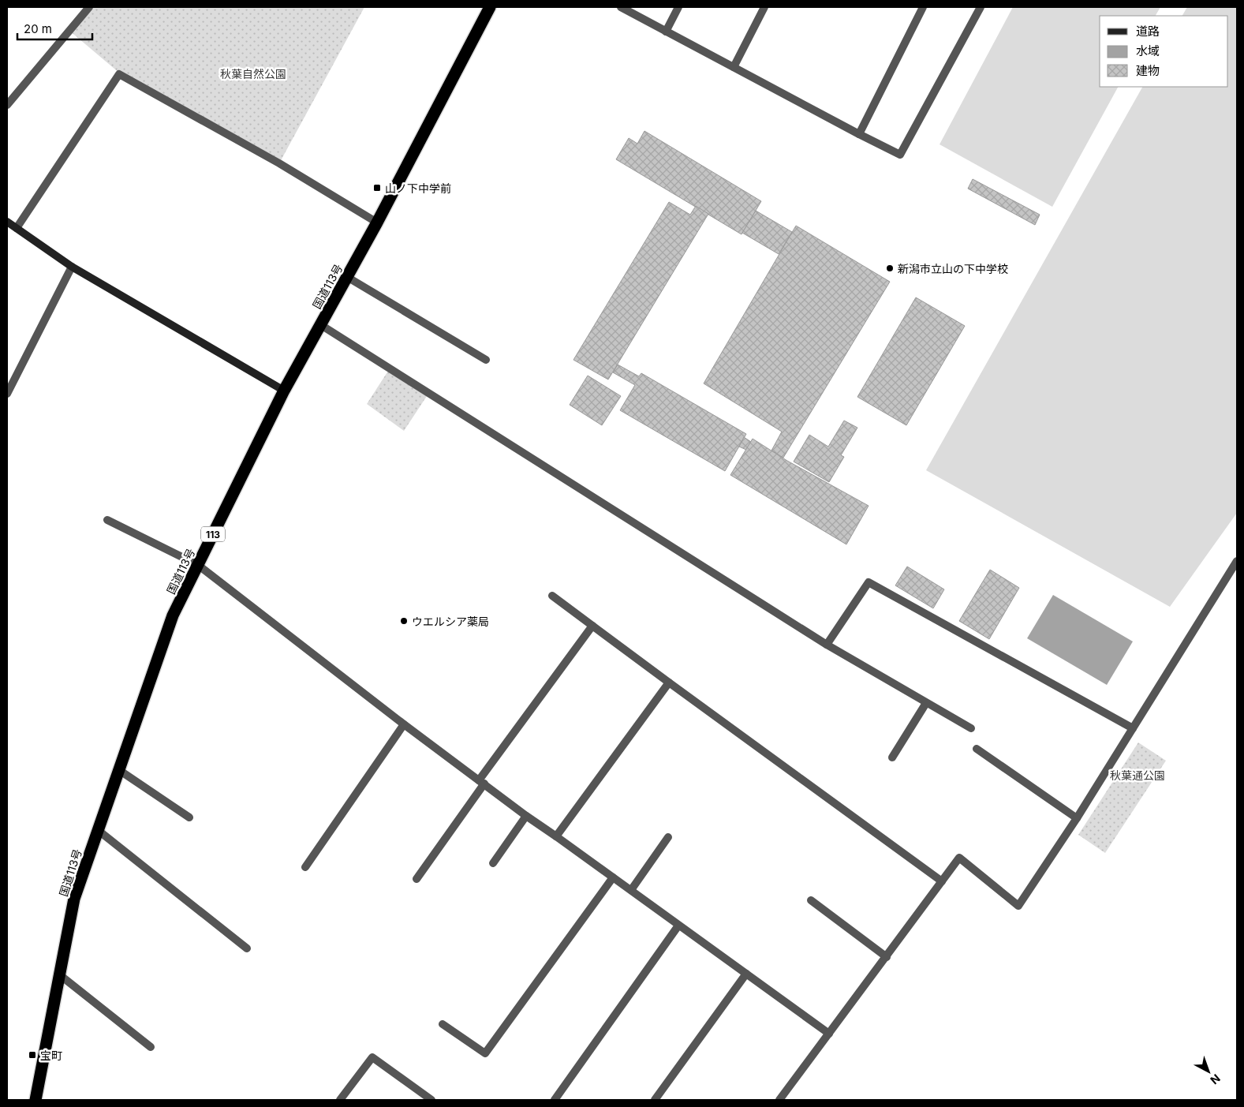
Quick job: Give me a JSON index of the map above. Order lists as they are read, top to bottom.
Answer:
{
  "streets": {
    "highway": ["国道113号", "113"]
  },
  "parks": ["秋葉自然公園", "秋葉通公園"],
  "places": {
    "transit": ["山ノ下中学前", "宝町"],
    "other": ["新潟市立山の下中学校", "ウエルシア薬局"]
  },
  "legend": ["道路", "水域", "建物"],
  "scale_bar": "20 m",
  "north": "bottom right"
}
